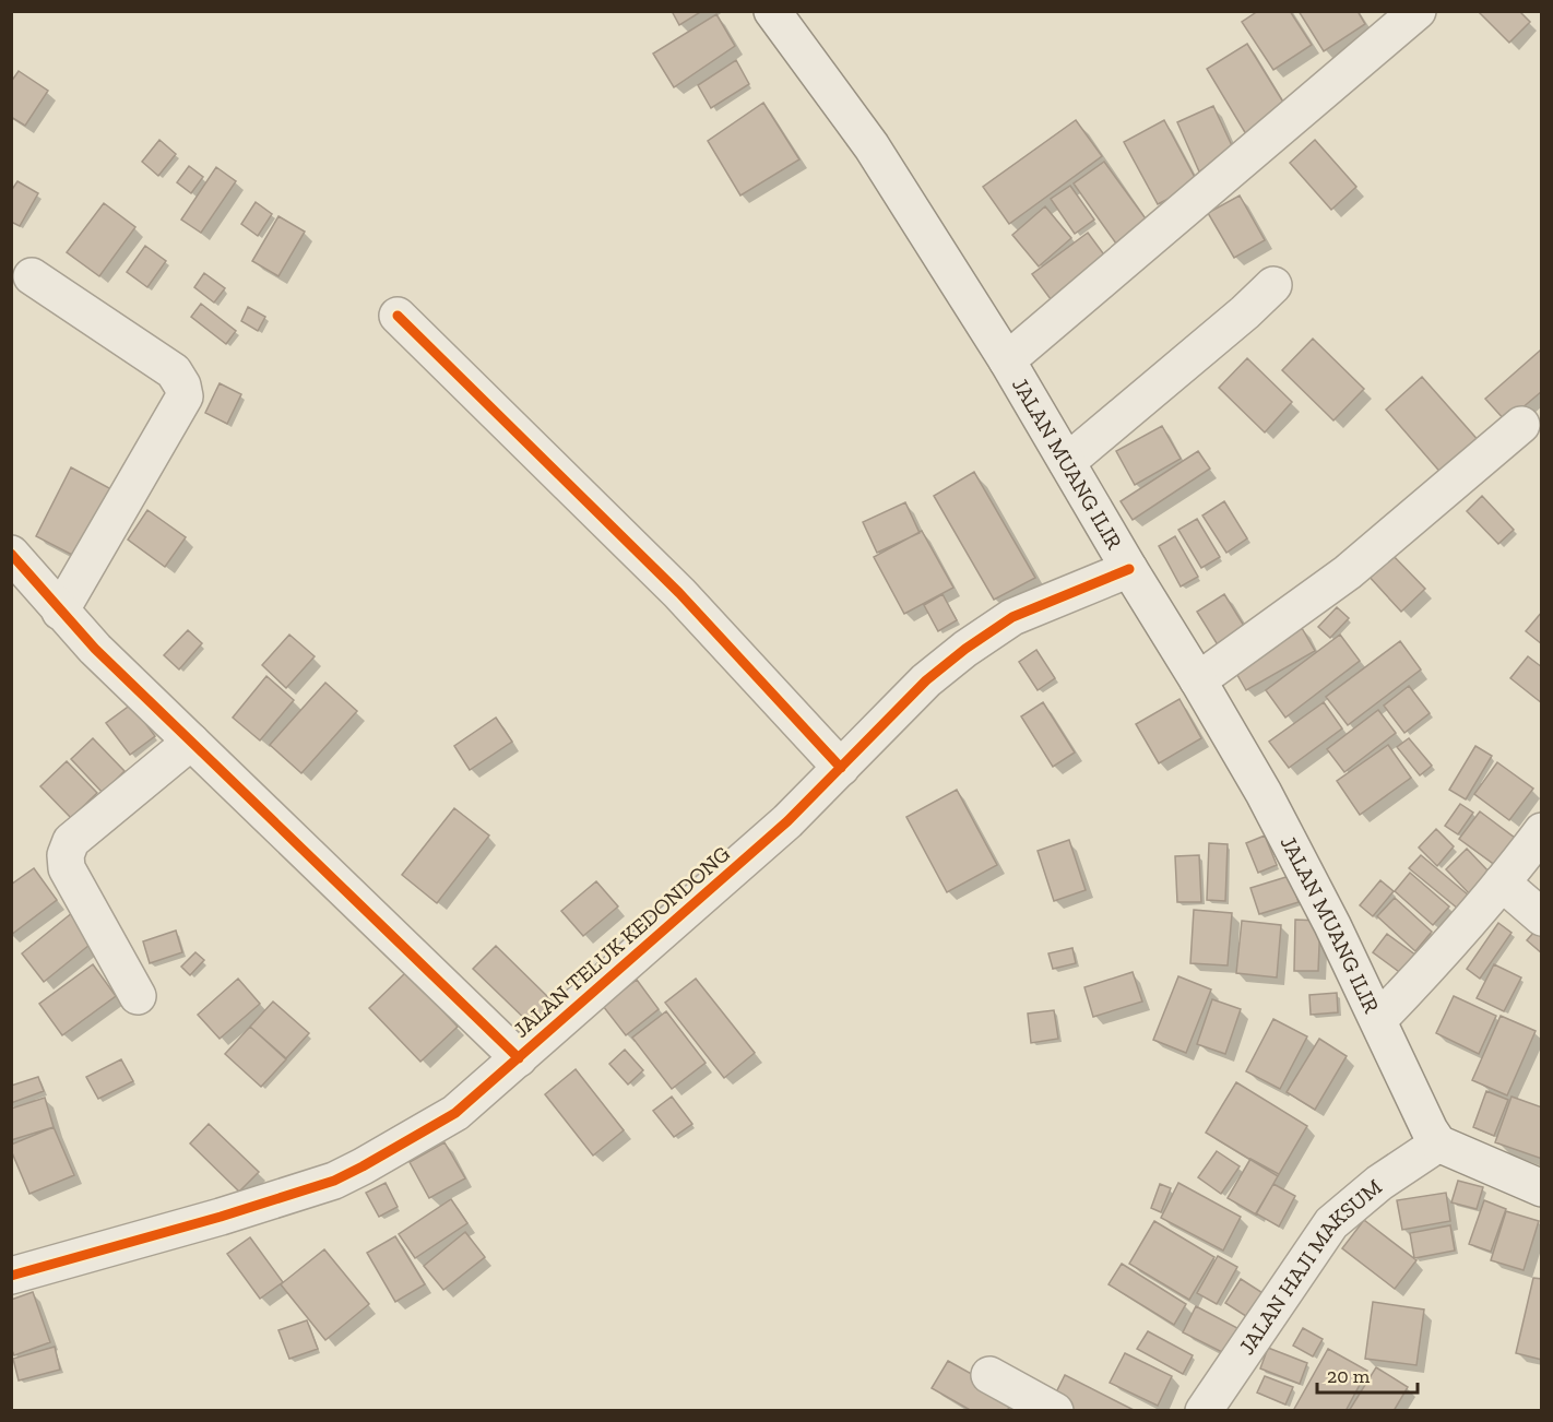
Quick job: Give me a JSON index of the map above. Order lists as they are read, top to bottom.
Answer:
{
  "streets": {
    "street": ["JALAN MUANG ILIR", "JALAN TELUK KEDONDONG", "JALAN HAJI MAKSUM"]
  },
  "crossings": [
    ["JALAN MUANG ILIR", "JALAN TELUK KEDONDONG"],
    ["JALAN MUANG ILIR", "JALAN HAJI MAKSUM"]
  ],
  "scale_bar": "20 m"
}
